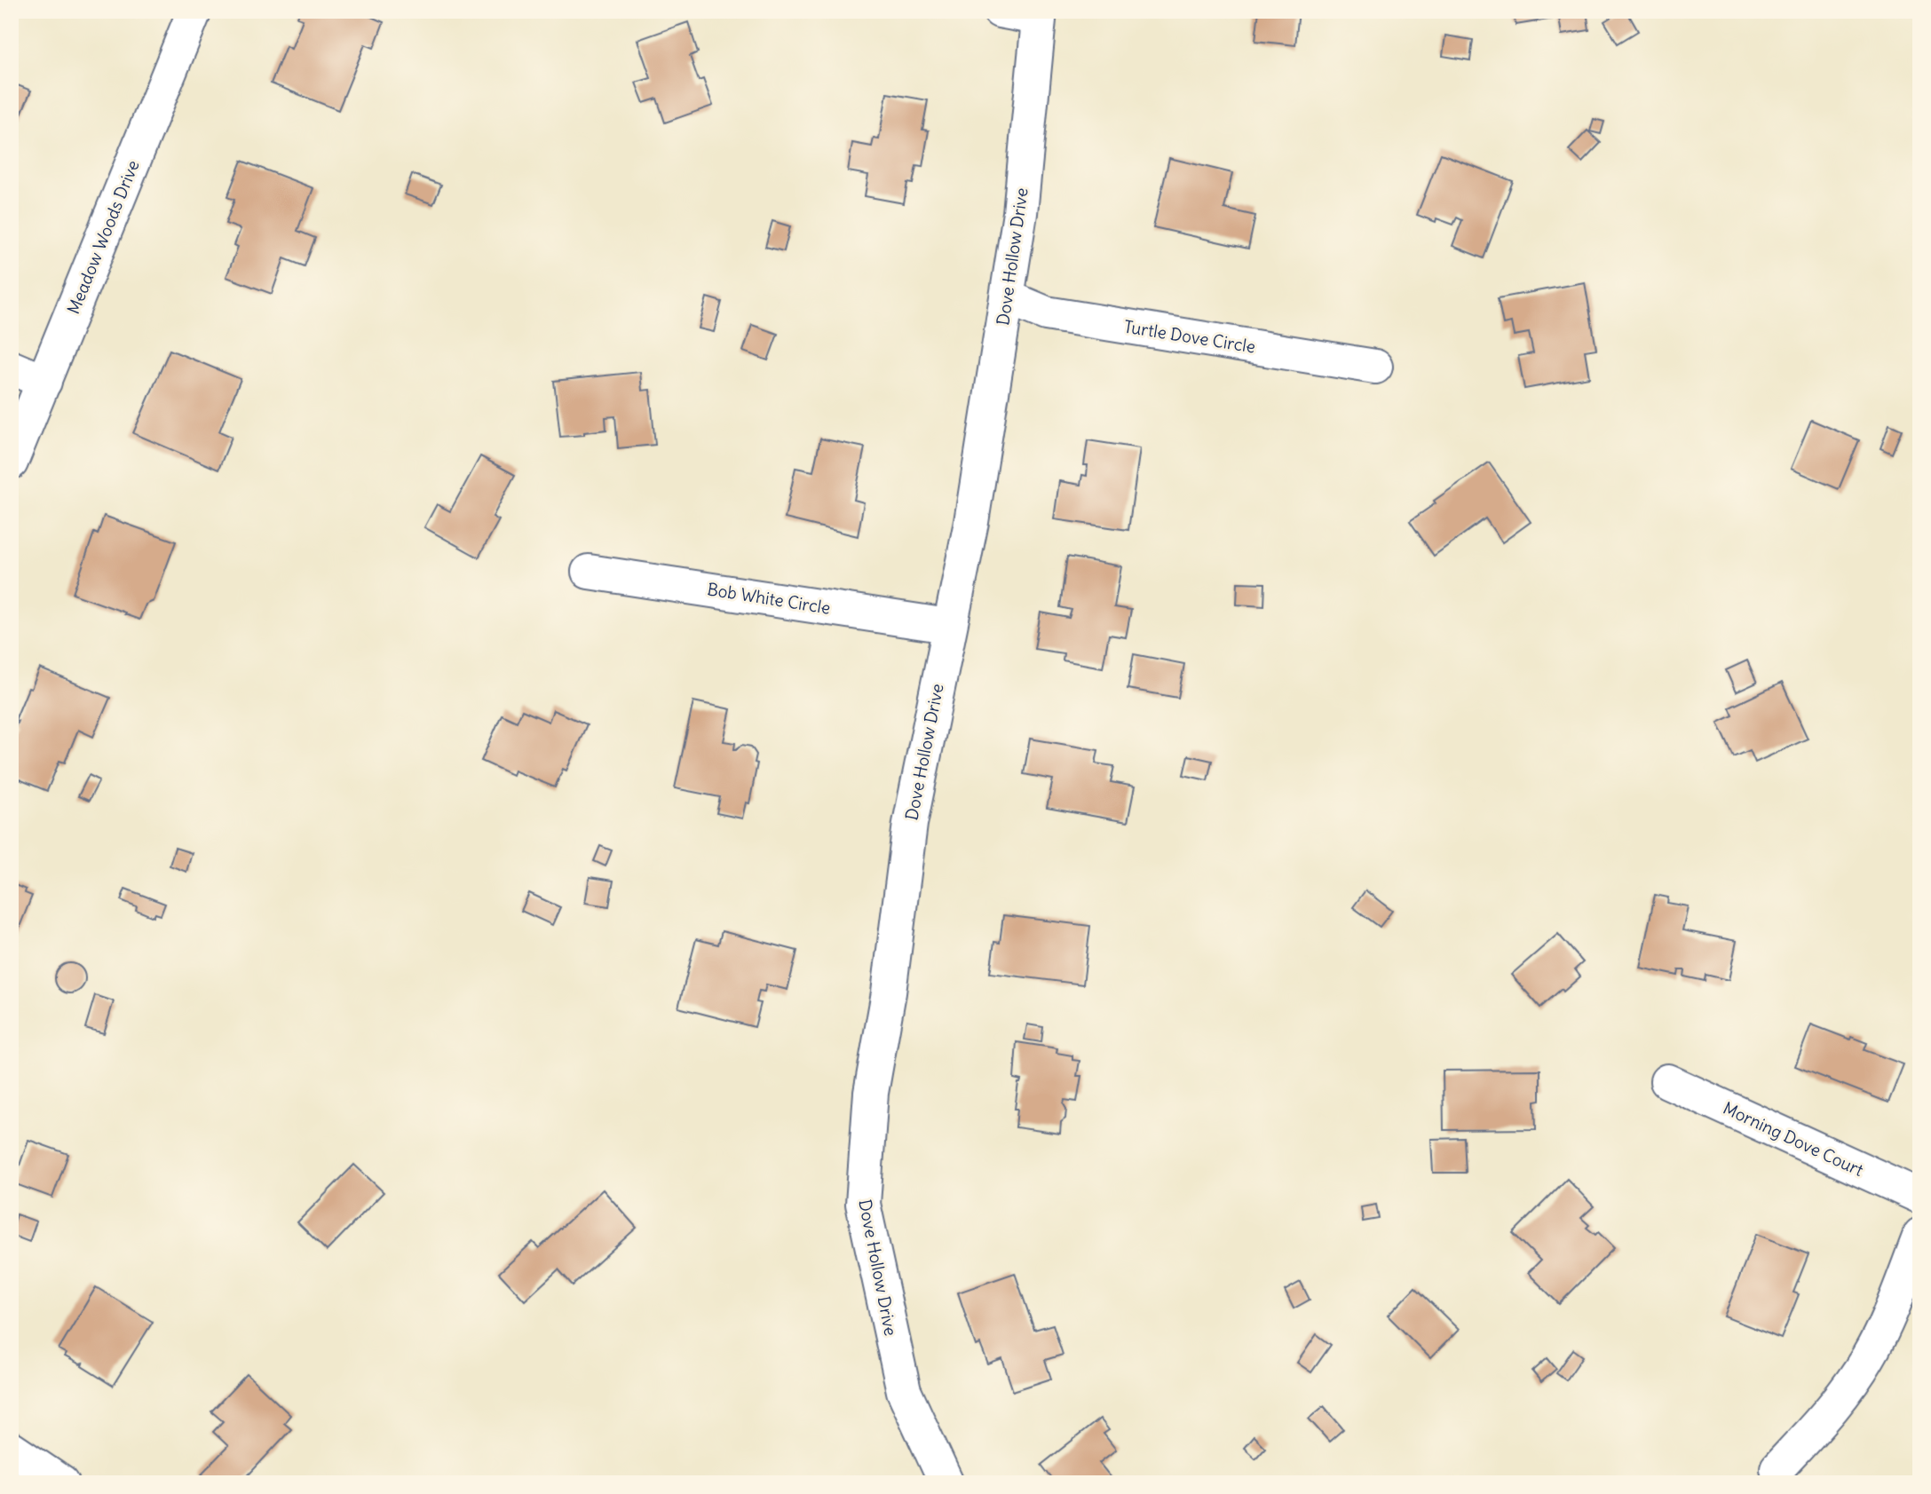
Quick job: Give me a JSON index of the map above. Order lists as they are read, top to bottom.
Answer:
{
  "streets": {
    "street": [
      "Meadow Woods Drive",
      "Dove Hollow Drive",
      "Turtle Dove Circle",
      "Bob White Circle",
      "Morning Dove Court"
    ]
  },
  "crossings": [
    ["Dove Hollow Drive", "Turtle Dove Circle"],
    ["Dove Hollow Drive", "Bob White Circle"]
  ]
}
